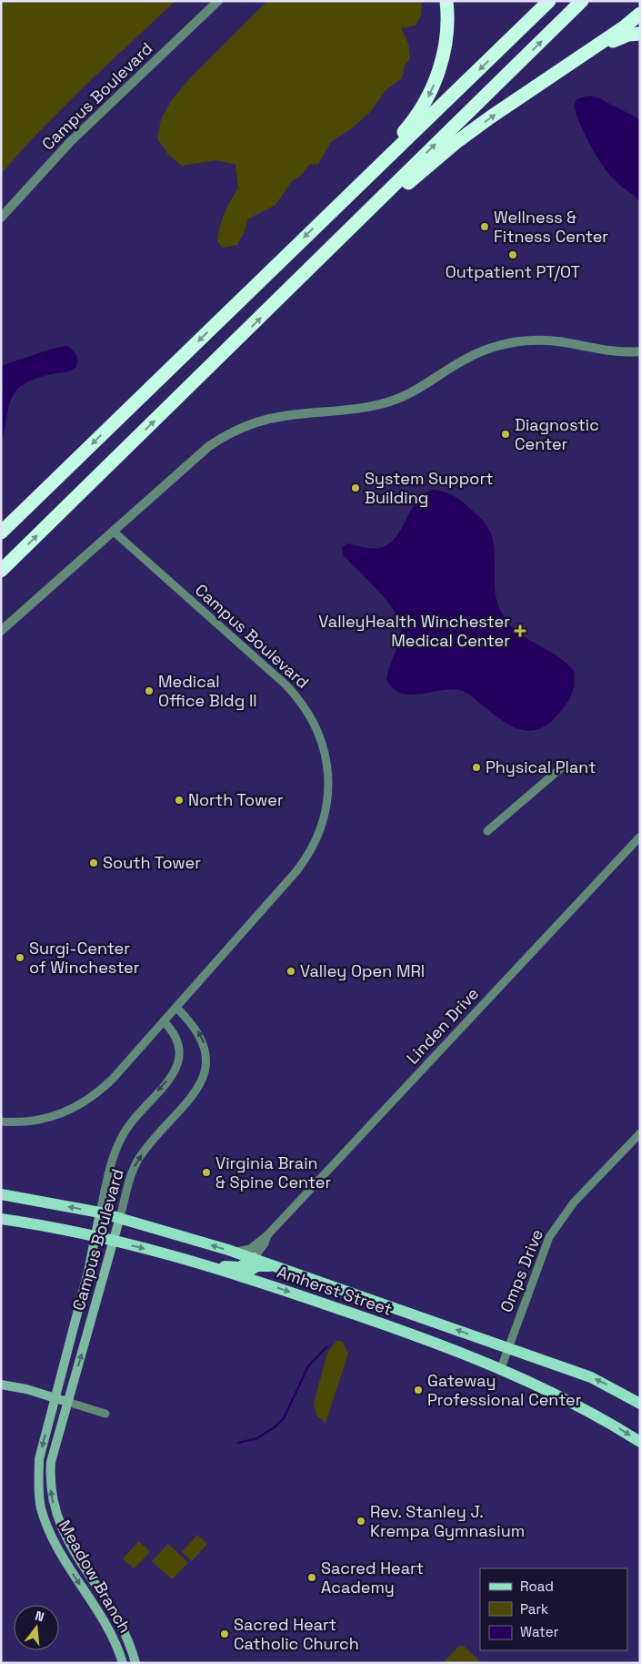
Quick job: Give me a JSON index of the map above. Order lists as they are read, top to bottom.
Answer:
{
  "streets": {
    "main road": ["Campus Boulevard", "Amherst Street", "Meadow Branch"],
    "street": ["Linden Drive", "Omps Drive"]
  },
  "crossings": [
    ["Campus Boulevard", "Amherst Street"],
    ["Campus Boulevard", "Meadow Branch"],
    ["Linden Drive", "Amherst Street"],
    ["Omps Drive", "Amherst Street"]
  ],
  "places": {
    "other": [
      "Wellness & Fitness Center",
      "Outpatient PT/OT",
      "Diagnostic Center",
      "System Support Building",
      "Medical Office Bldg II",
      "Physical Plant",
      "North Tower",
      "South Tower",
      "Surgi-Center of Winchester",
      "Valley Open MRI",
      "Virginia Brain & Spine Center",
      "Gateway Professional Center",
      "Rev. Stanley J. Krempa Gymnasium",
      "Sacred Heart Academy",
      "Sacred Heart Catholic Church"
    ],
    "health": ["ValleyHealth Winchester Medical Center"]
  },
  "legend": ["Road", "Park", "Water"],
  "north": "top"
}
